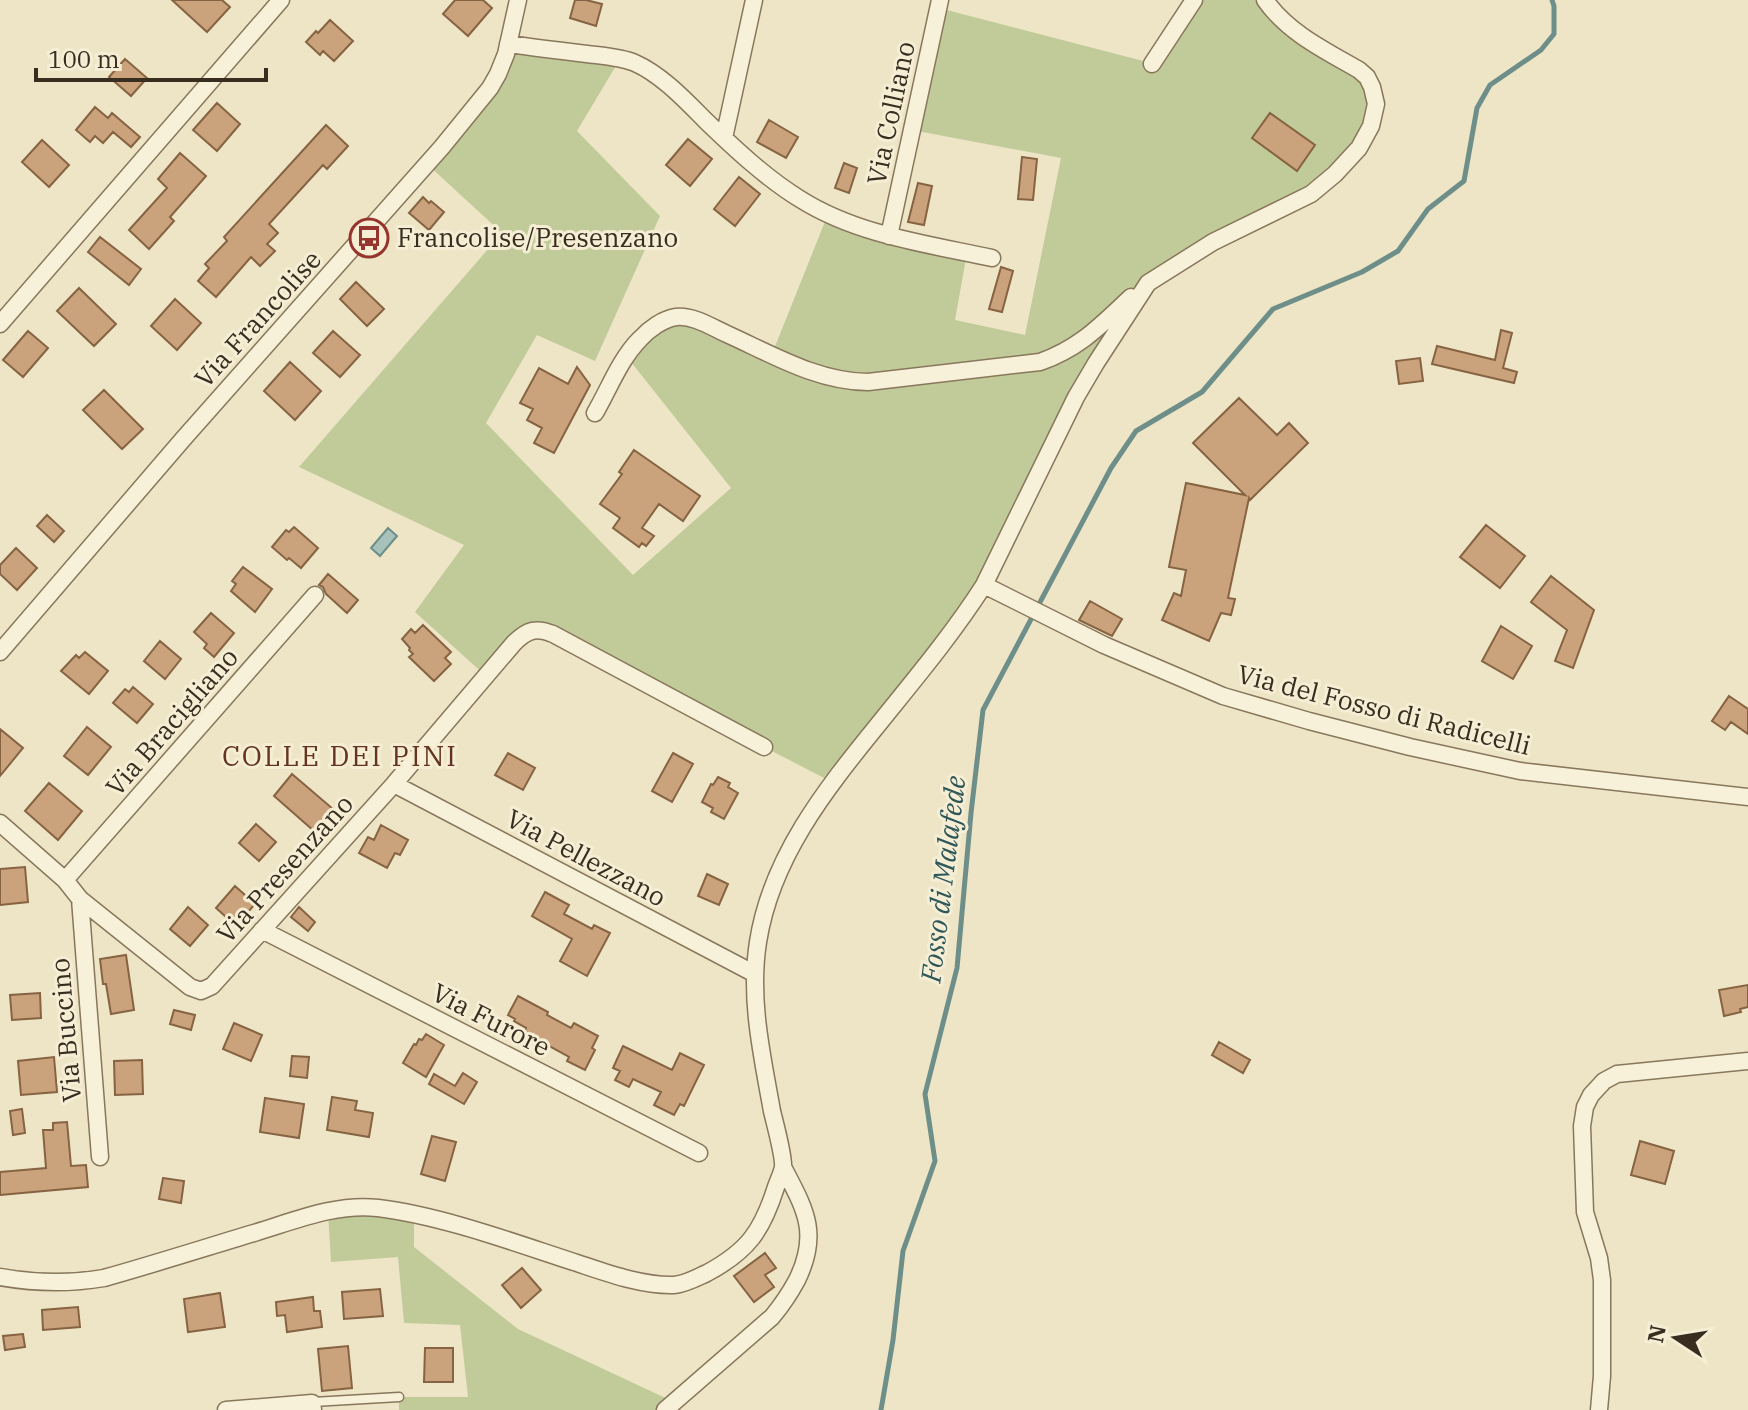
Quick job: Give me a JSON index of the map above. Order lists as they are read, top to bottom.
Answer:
{
  "streets": {
    "street": [
      "Via Colliano",
      "Via Francolise",
      "Via del Fosso di Radicelli",
      "Via Bracigliano",
      "Via Pellezzano",
      "Via Presenzano",
      "Via Furore",
      "Via Buccino"
    ]
  },
  "crossings": [
    ["Via Bracigliano", "Via Presenzano"],
    ["Via Pellezzano", "Via Presenzano"],
    ["Via Presenzano", "Via Furore"],
    ["Via Presenzano", "Via Buccino"]
  ],
  "districts": ["COLLE DEI PINI"],
  "water": ["Fosso di Malafede"],
  "places": {
    "bus stop": ["Francolise/Presenzano"]
  },
  "scale_bar": "100 m",
  "north": "left"
}
